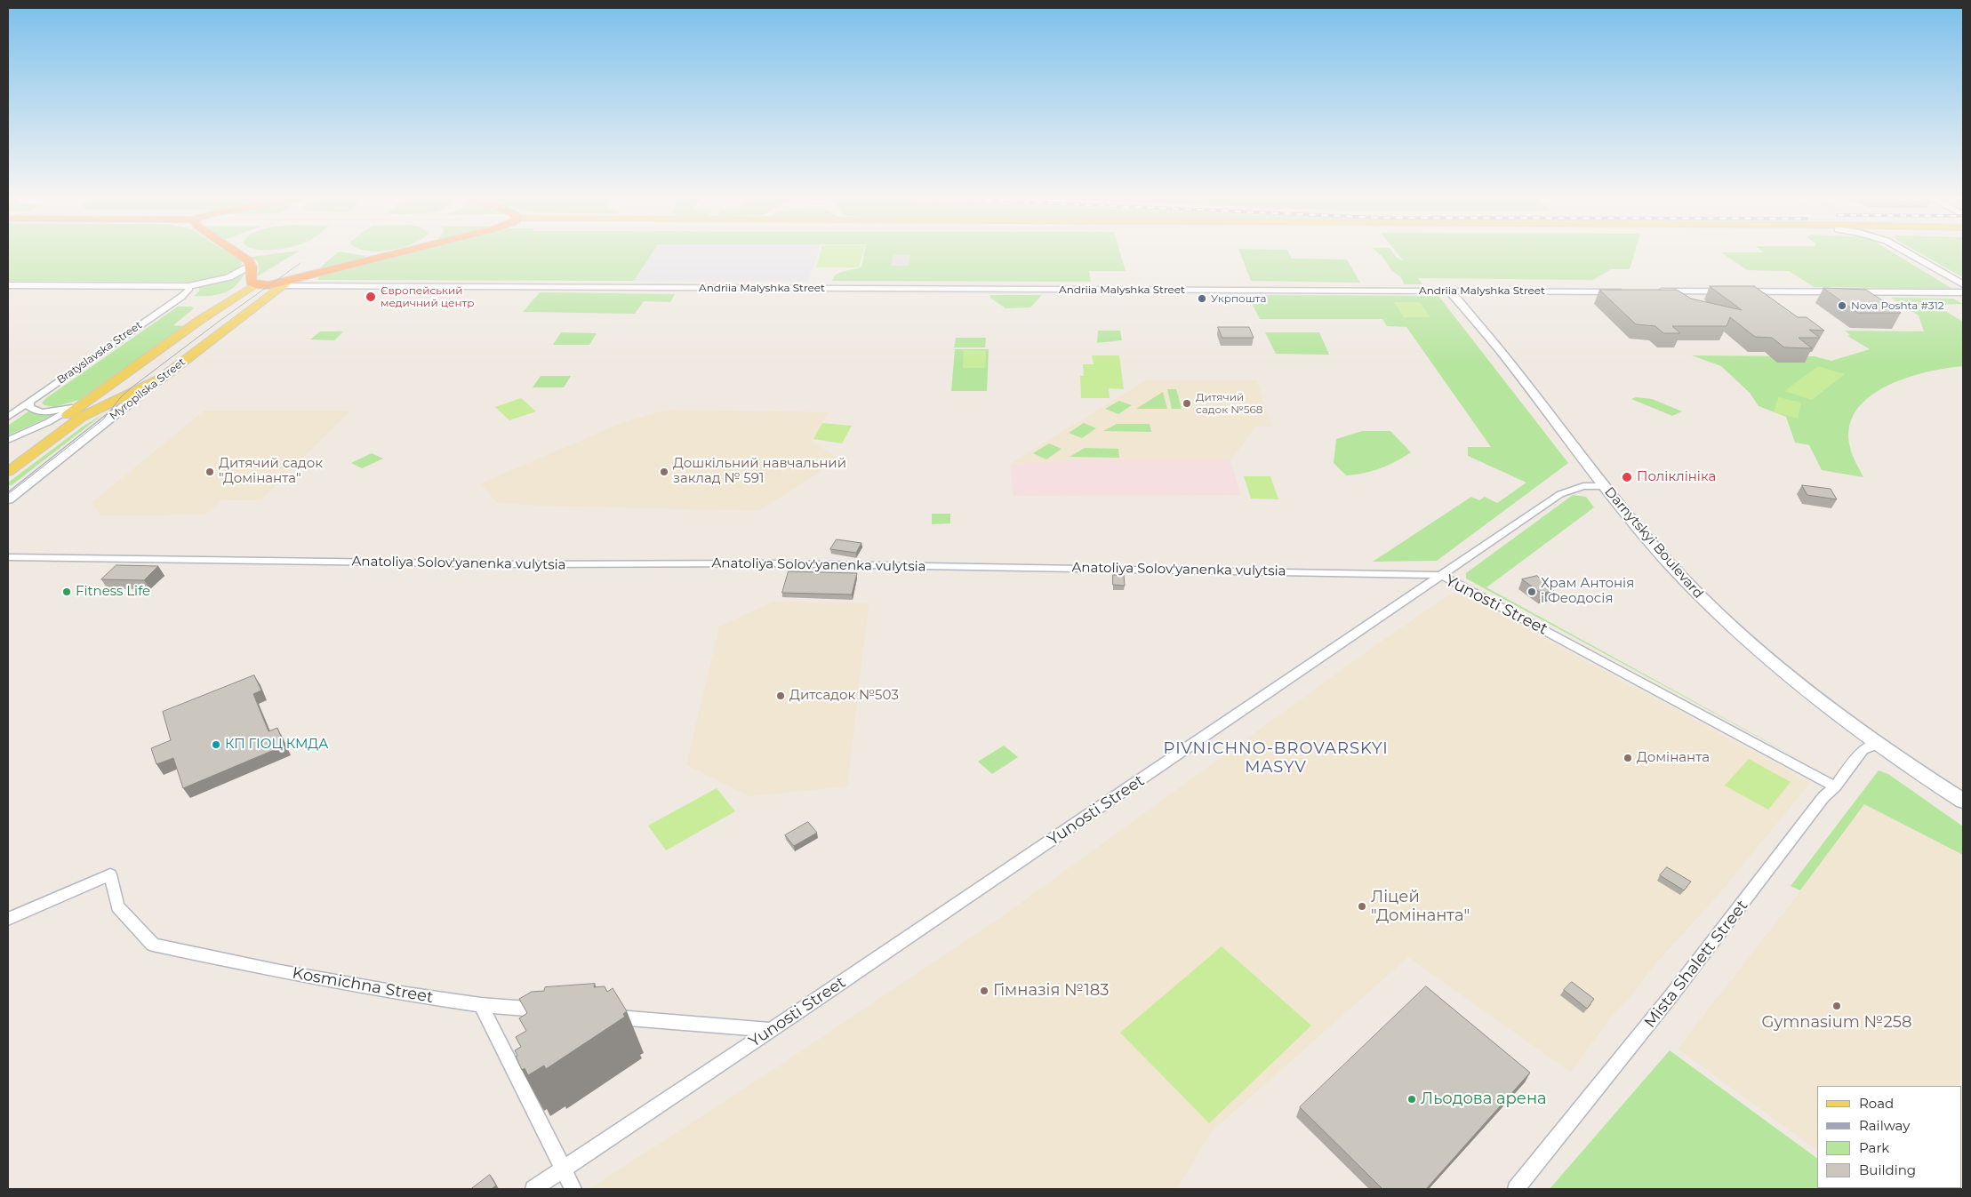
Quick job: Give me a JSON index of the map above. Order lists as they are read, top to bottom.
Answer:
{
  "streets": {
    "main road": ["Myropilska Street"],
    "street": [
      "Andriia Malyshka Street",
      "Bratyslavska Street",
      "Darnytskyi Boulevard",
      "Anatoliya Solov'yanenka vulytsia",
      "Yunosti Street",
      "Mista Shalett Street",
      "Kosmichna Street"
    ]
  },
  "crossings": [
    ["Andriia Malyshka Street", "Myropilska Street"],
    ["Andriia Malyshka Street", "Darnytskyi Boulevard"],
    ["Darnytskyi Boulevard", "Mista Shalett Street"],
    ["Anatoliya Solov'yanenka vulytsia", "Yunosti Street"],
    ["Yunosti Street", "Mista Shalett Street"]
  ],
  "districts": ["PIVNICHNO-BROVARSKYI MASYV"],
  "places": [
    "Європейський медичний центр",
    "Укрпошта",
    "Nova Poshta #312",
    "Дитячий садок №568",
    "Дитячий садок \"Домінанта\"",
    "Дошкільний навчальний заклад № 591",
    "Поліклініка",
    "Fitness Life",
    "Храм Антонія і Феодосія",
    "Дитсадок №503",
    "КП ГІОЦ КМДА",
    "Домінанта",
    "Ліцей \"Домінанта\"",
    "Гімназія №183",
    "Gymnasium №258",
    "Льодова арена"
  ],
  "legend": [
    "Road",
    "Railway",
    "Park",
    "Building"
  ]
}
